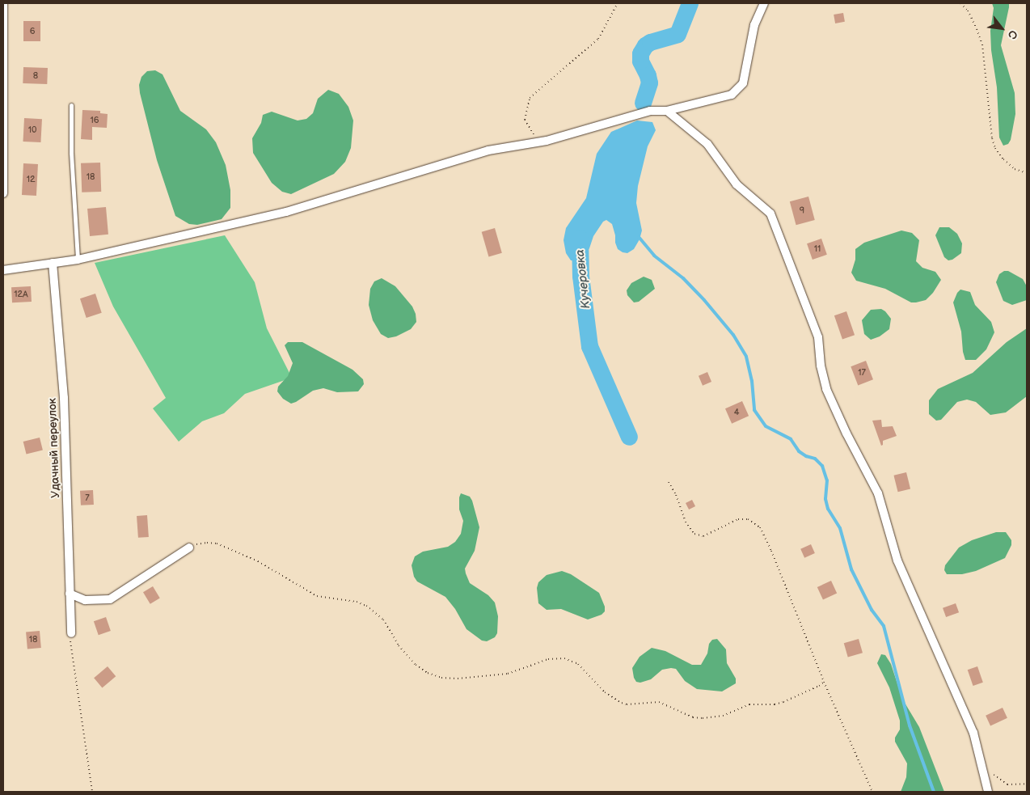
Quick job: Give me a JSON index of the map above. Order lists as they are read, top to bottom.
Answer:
{
  "streets": {
    "street": ["Удачный переулок"]
  },
  "water": ["Кучеровка"],
  "house_numbers": [
    "6",
    "8",
    "16",
    "10",
    "18",
    "12",
    "9",
    "11",
    "12А",
    "17",
    "4",
    "7",
    "18"
  ],
  "north": "bottom right"
}
